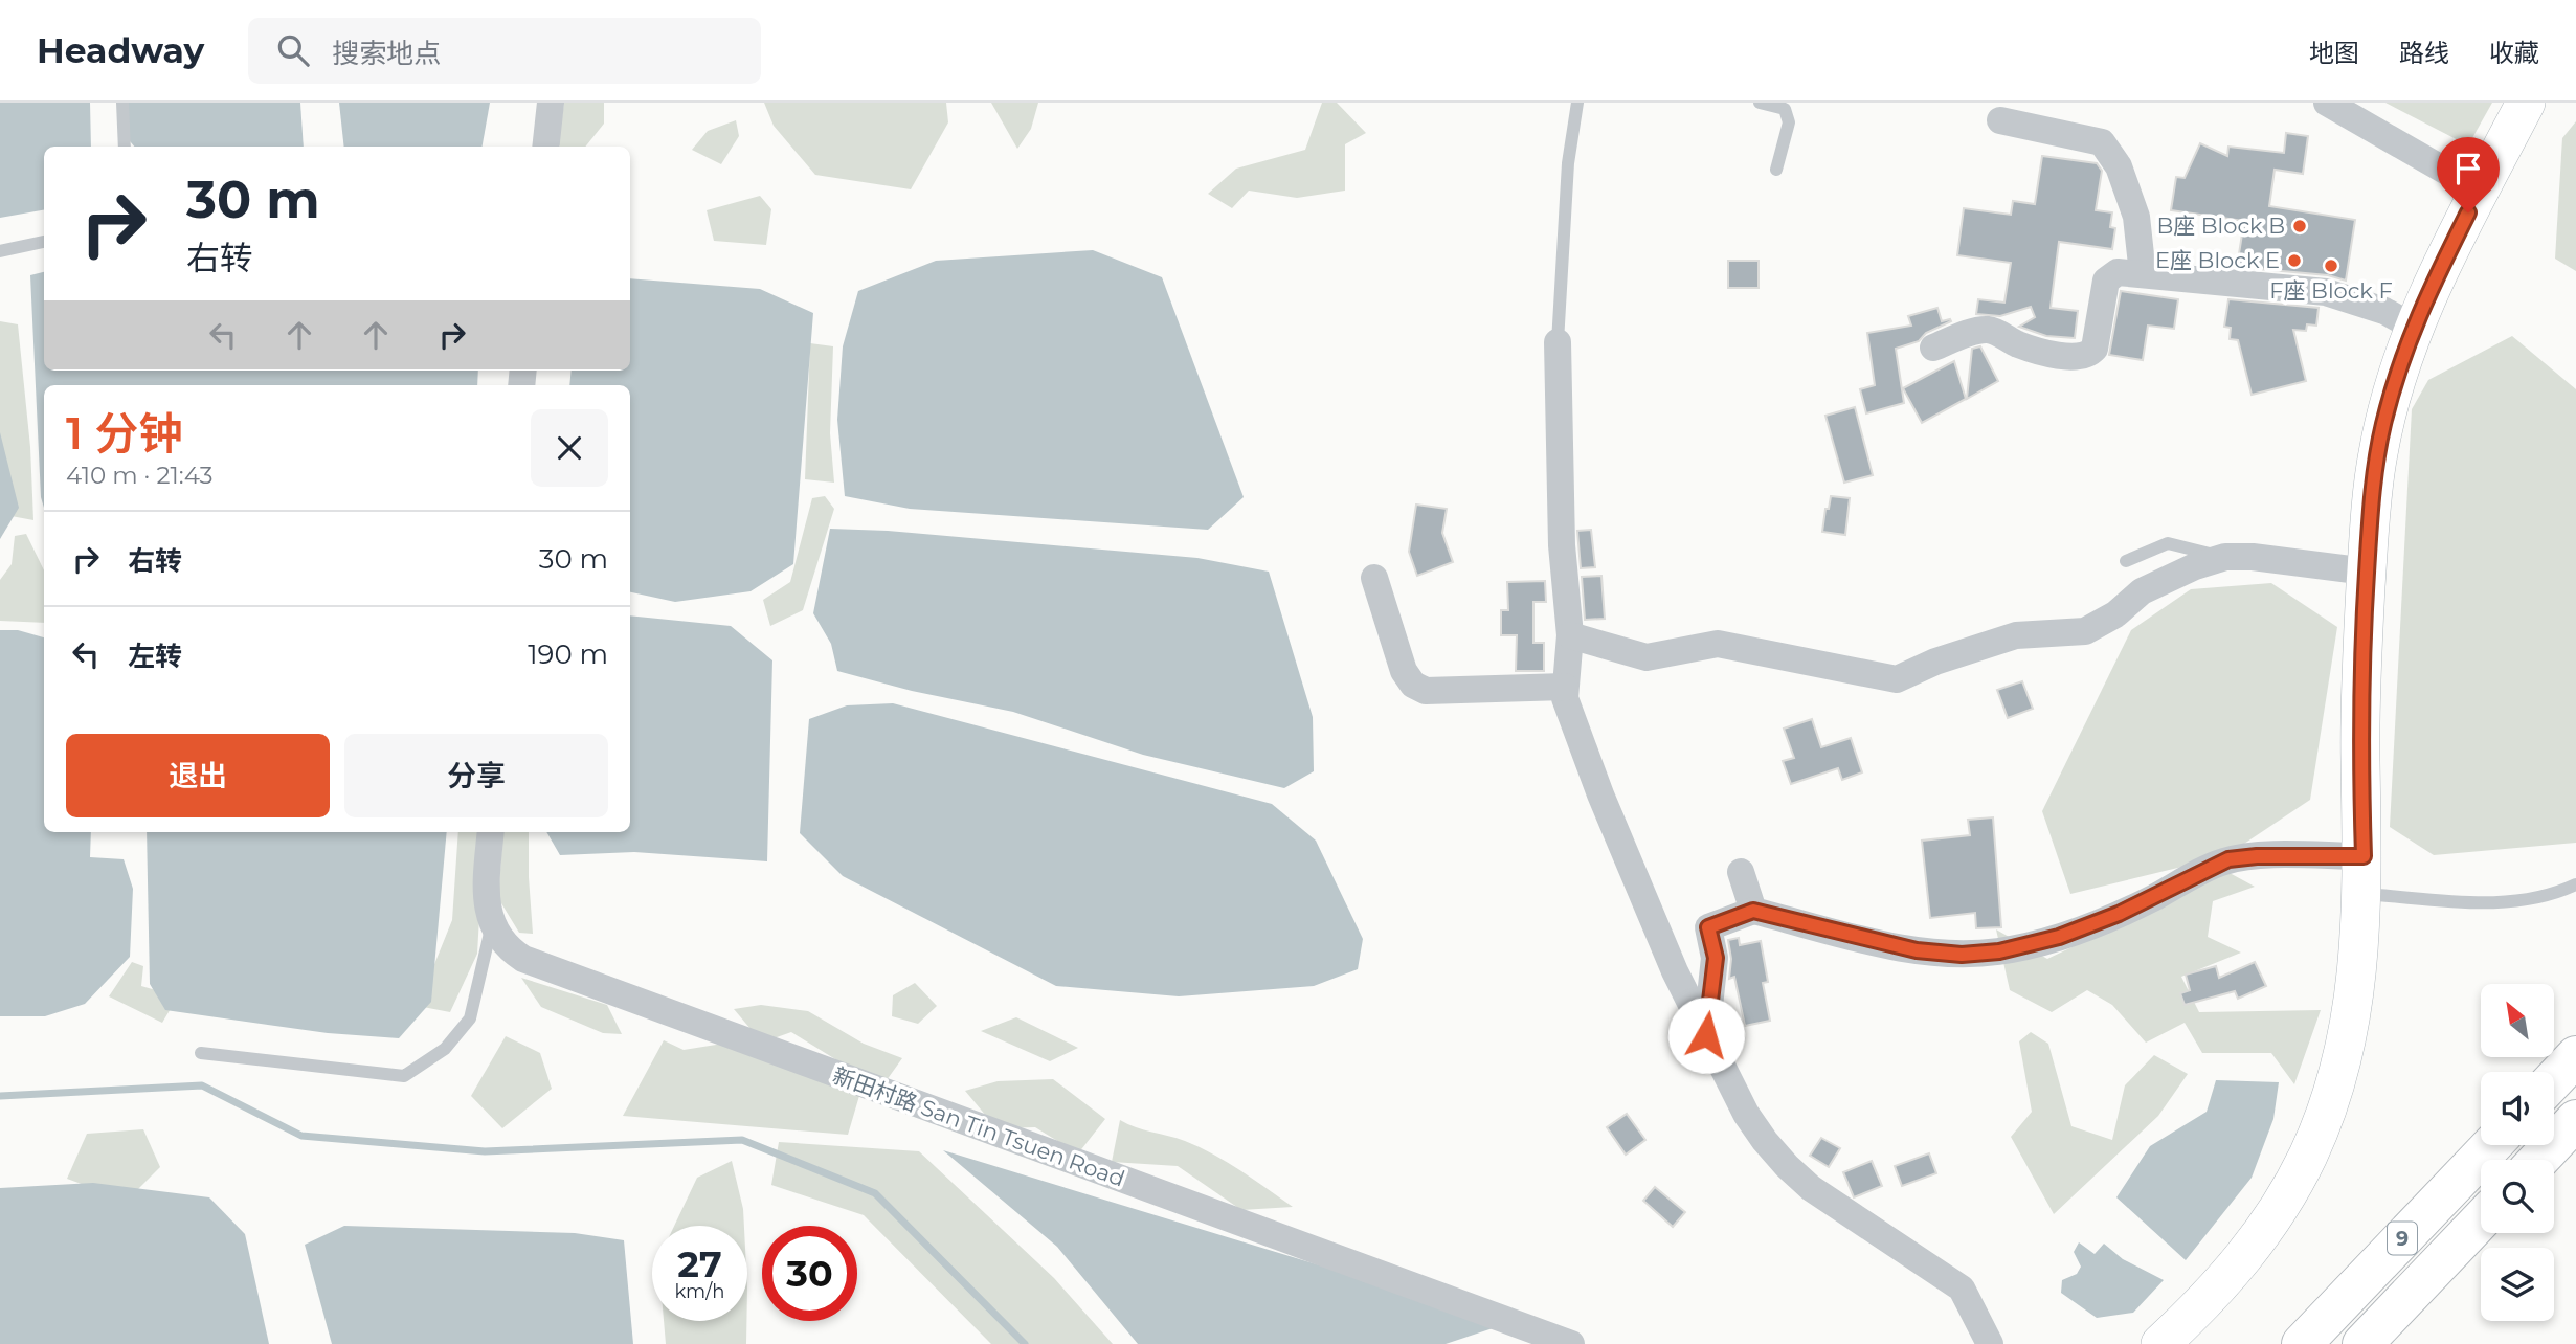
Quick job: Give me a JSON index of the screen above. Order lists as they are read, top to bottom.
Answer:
{
  "streets": {
    "highway": ["9"],
    "street": ["新田村路 San Tin Tsuen Road"]
  },
  "places": ["B座 Block B", "E座 Block E", "F座 Block F"],
  "north": "top left",
  "page": {
    "header": "Headway",
    "search": "搜索地点",
    "nav": ["地图", "路线", "收藏"],
    "turn": ["30 m", "右转"],
    "heading": ["1 分钟", "410 m · 21:43"],
    "list": [
      {
        "name": "右转",
        "value": "30 m"
      },
      {
        "name": "左转",
        "value": "190 m"
      }
    ],
    "buttons": ["退出", "分享"],
    "speed": "27 km/h",
    "limit": "30"
  }
}
